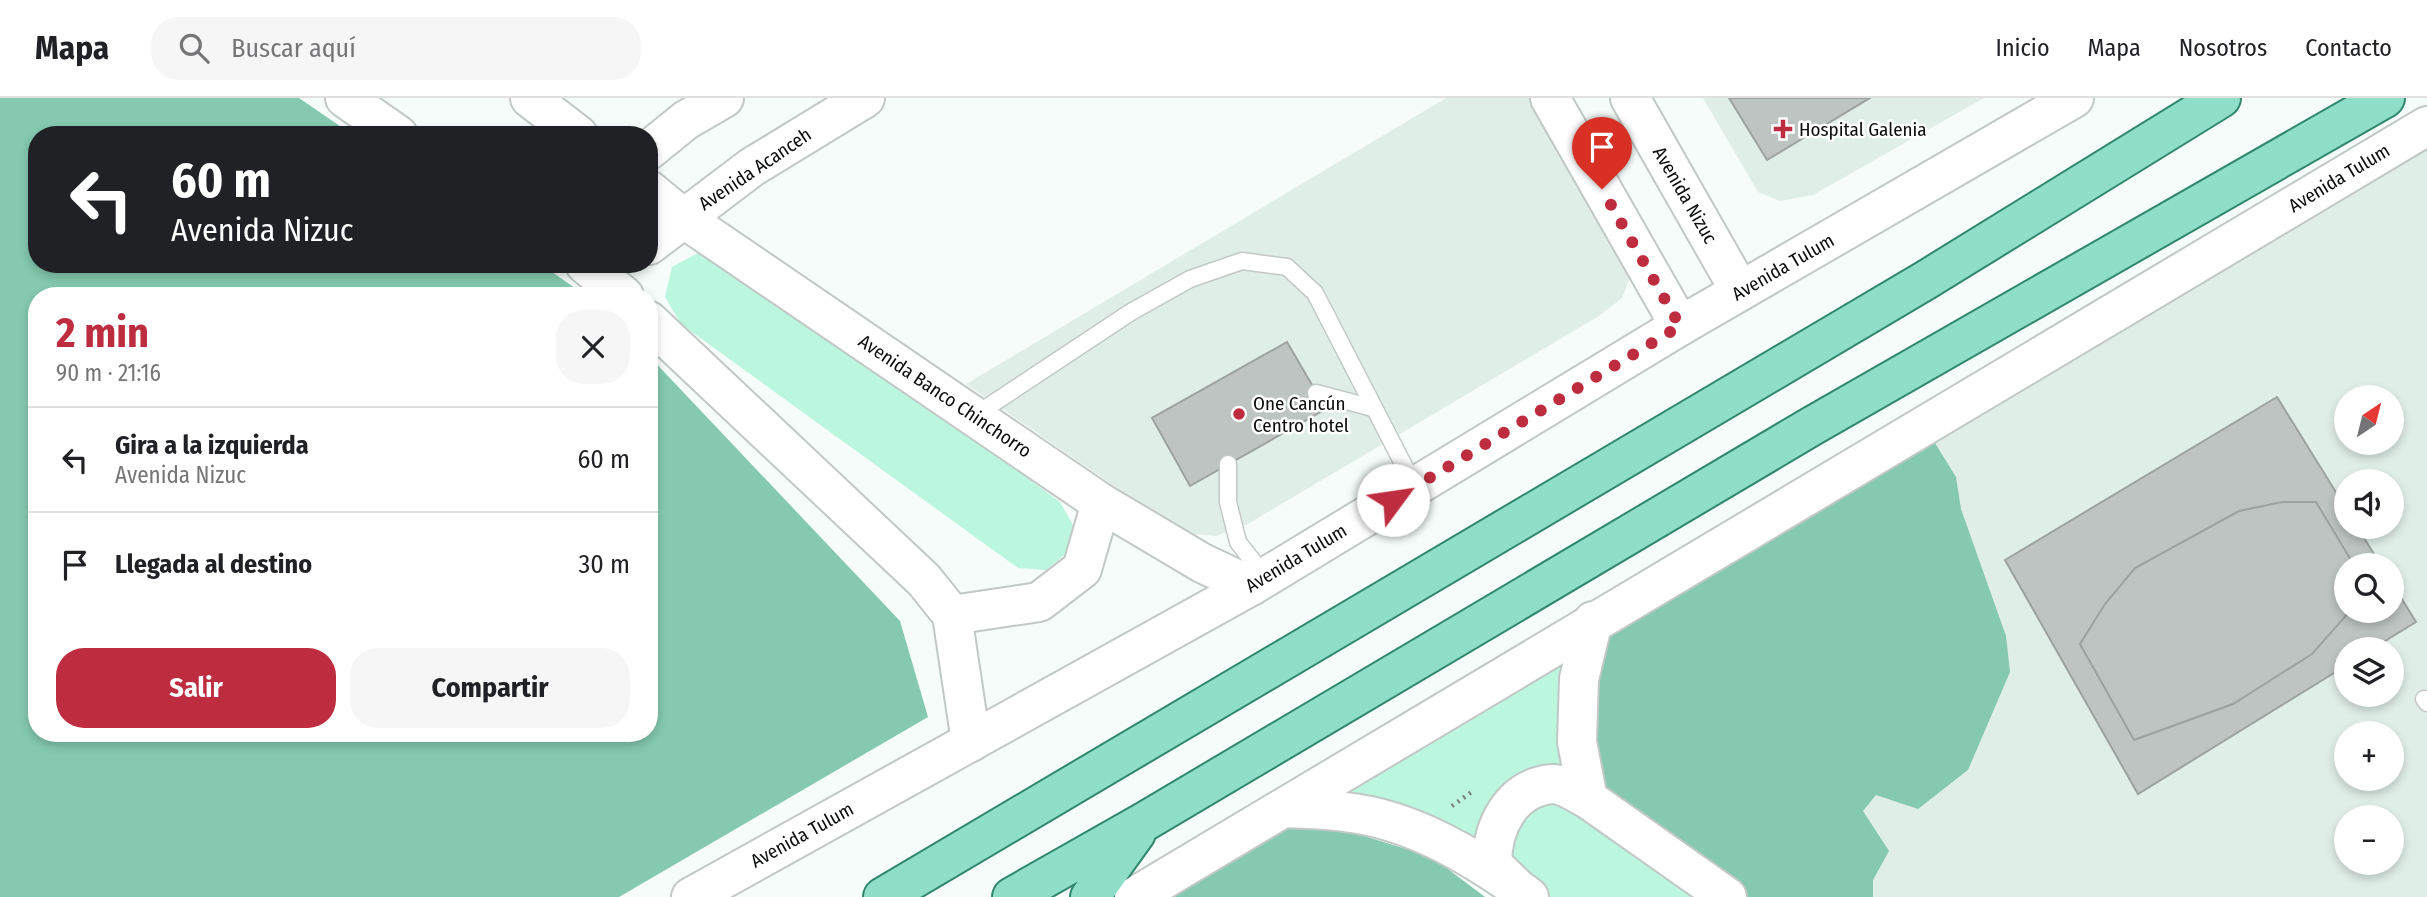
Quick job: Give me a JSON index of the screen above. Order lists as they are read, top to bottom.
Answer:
{
  "streets": {
    "street": [
      "Avenida Acanceh",
      "Avenida Tulum",
      "Avenida Nizuc",
      "Avenida Banco Chinchorro"
    ]
  },
  "crossings": [
    ["Avenida Acanceh", "Avenida Banco Chinchorro"],
    ["Avenida Tulum", "Avenida Nizuc"],
    ["Avenida Tulum", "Avenida Banco Chinchorro"]
  ],
  "places": {
    "health": ["Hospital Galenia"],
    "other": ["One Cancún Centro hotel"]
  },
  "north": "top right",
  "page": {
    "header": "Mapa",
    "search": "Buscar aquí",
    "nav": [
      "Inicio",
      "Mapa",
      "Nosotros",
      "Contacto"
    ],
    "turn": ["60 m", "Avenida Nizuc"],
    "heading": ["2 min", "90 m · 21:16"],
    "map_buttons": ["+", "−"],
    "list": [
      {
        "name": "Gira a la izquierda",
        "note": "Avenida Nizuc",
        "value": "60 m"
      },
      {
        "name": "Llegada al destino",
        "value": "30 m"
      }
    ],
    "buttons": ["Salir", "Compartir"]
  }
}
